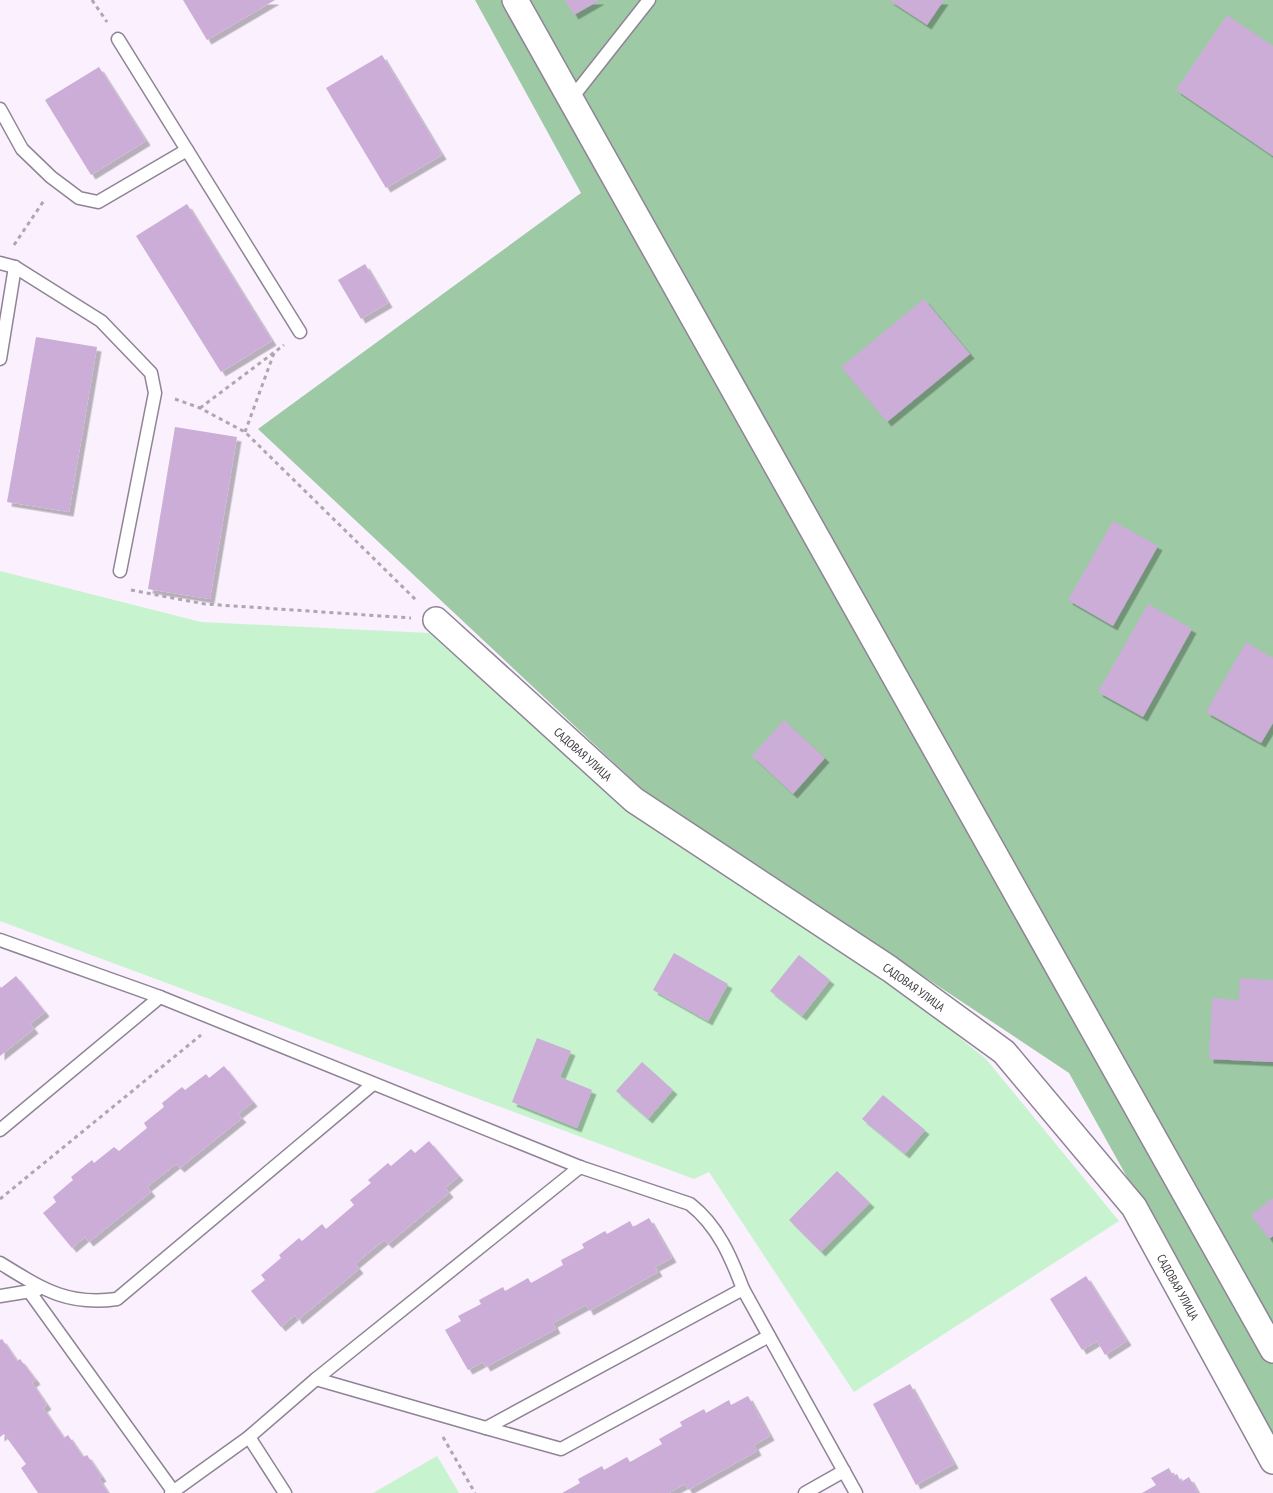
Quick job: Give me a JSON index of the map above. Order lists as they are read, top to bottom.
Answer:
{
  "streets": {
    "street": ["САДОВАЯ УЛИЦА"]
  }
}
